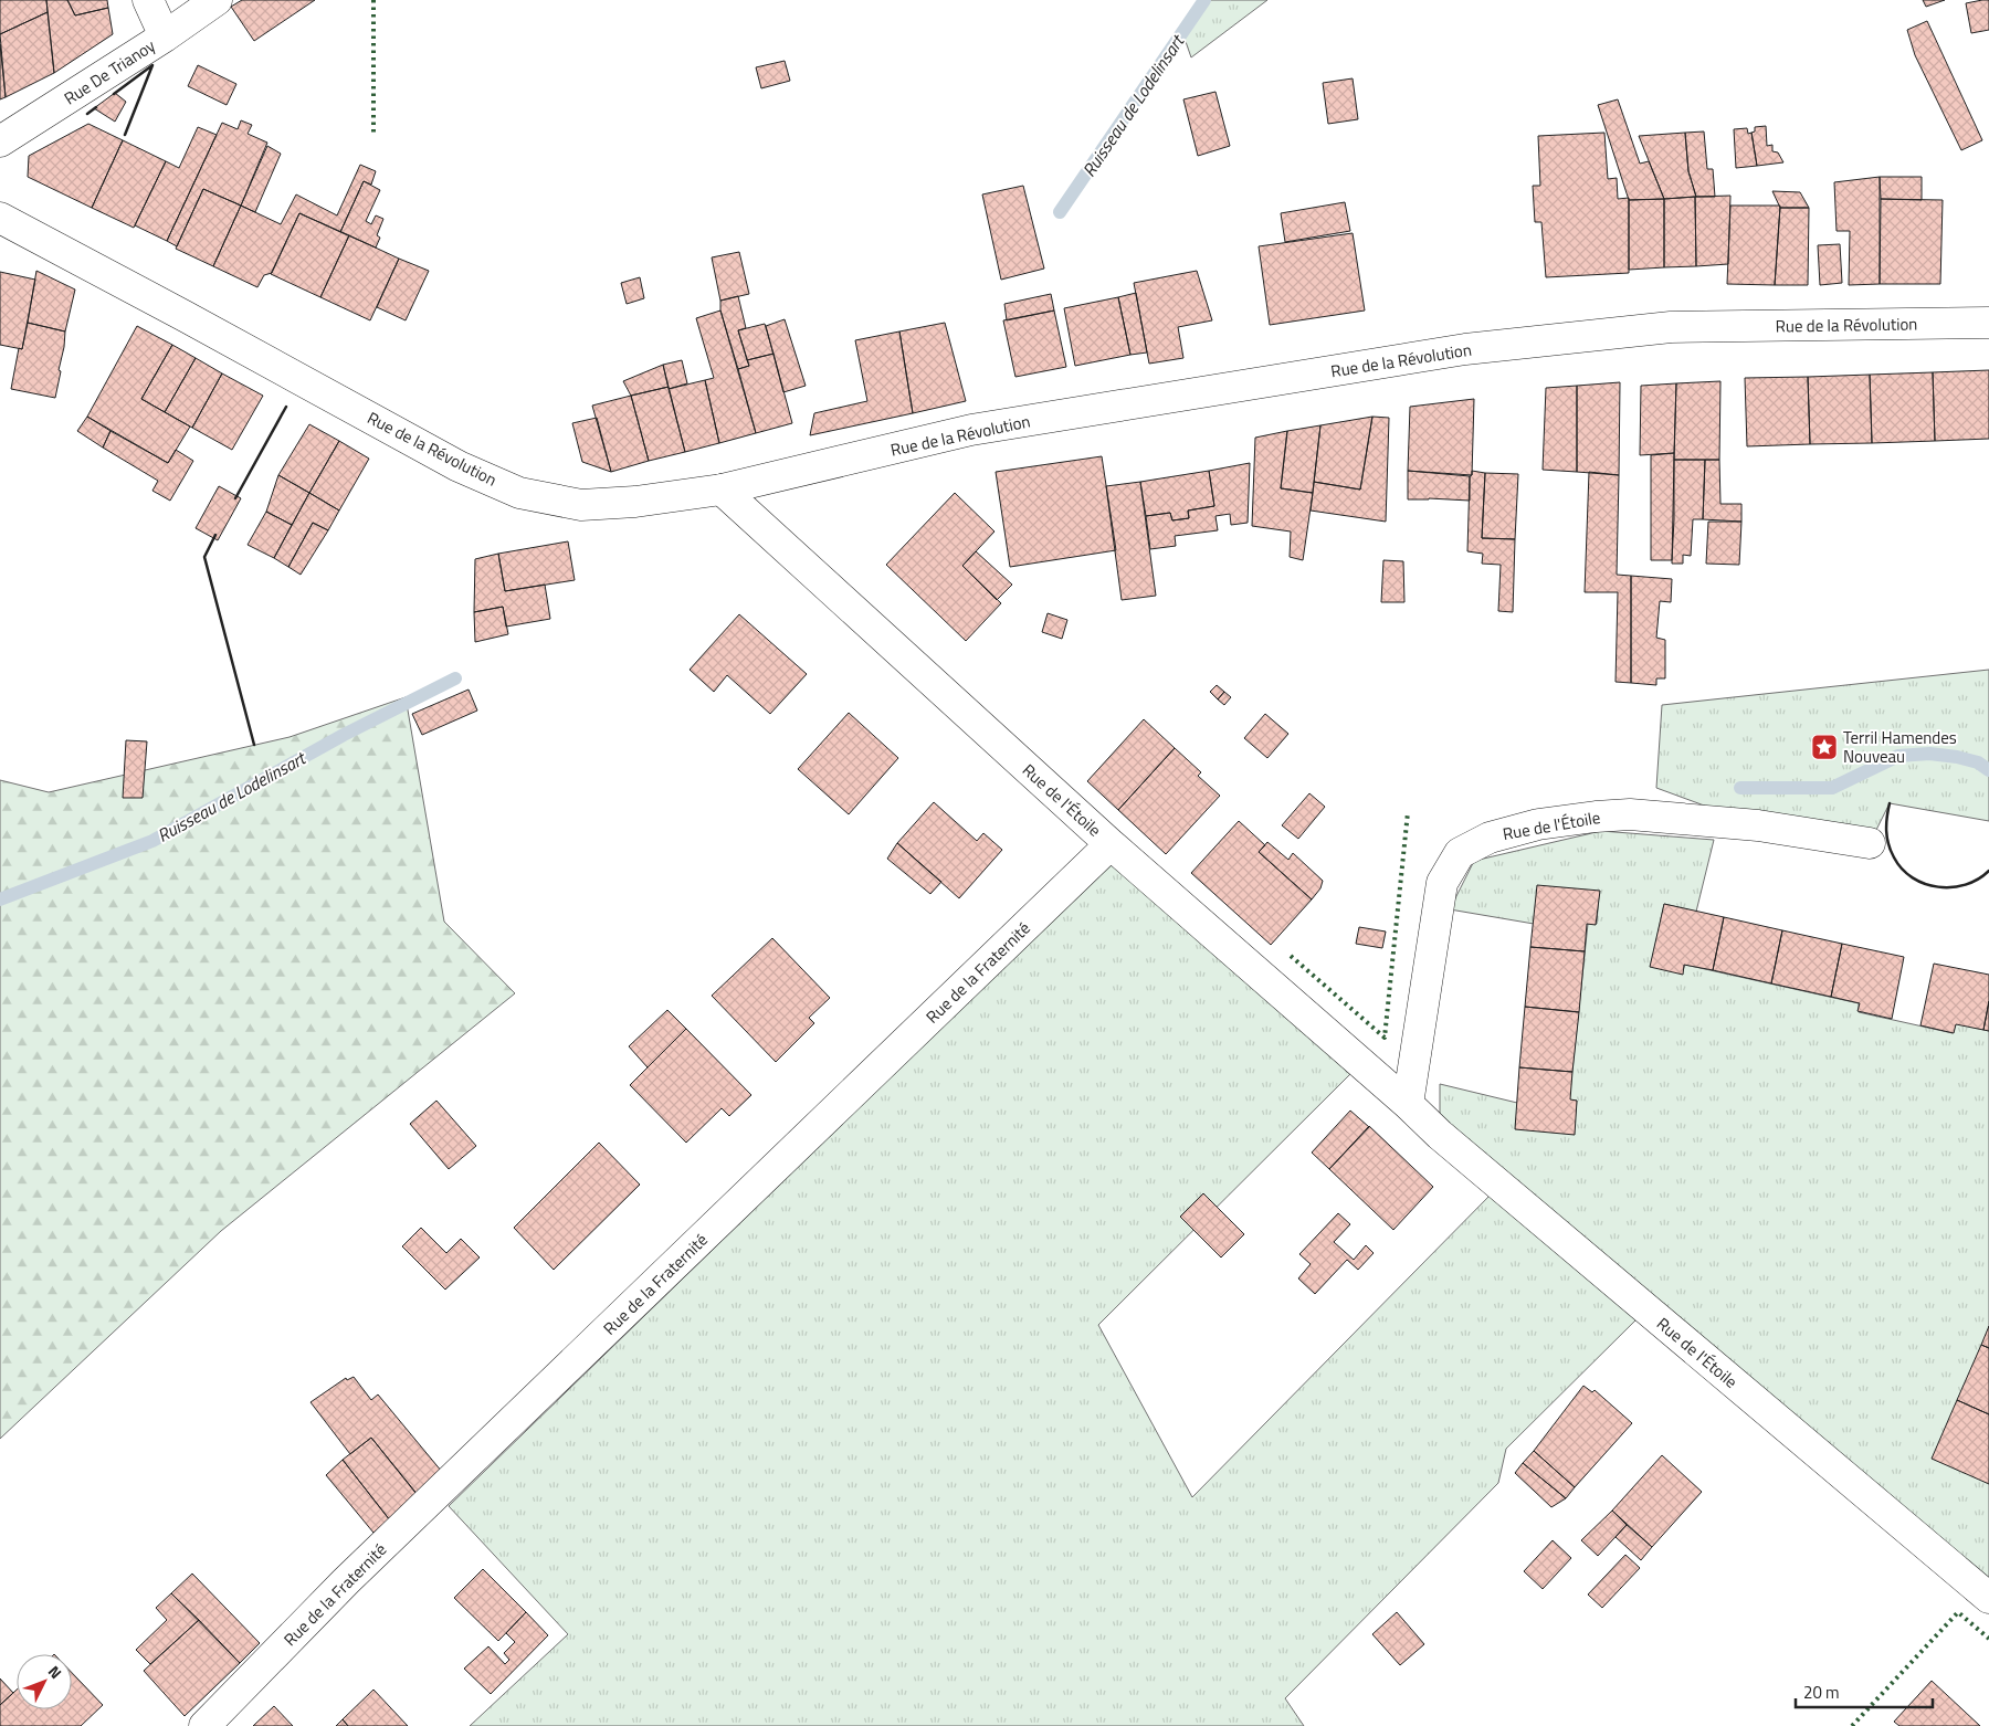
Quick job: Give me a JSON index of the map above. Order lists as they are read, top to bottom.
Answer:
{
  "streets": {
    "street": [
      "Rue De Trianoy",
      "Rue de la Révolution",
      "Rue de l'Étoile",
      "Rue de la Fraternité"
    ]
  },
  "crossings": [
    ["Rue de la Révolution", "Rue de l'Étoile"],
    ["Rue de l'Étoile", "Rue de la Fraternité"]
  ],
  "water": ["Ruisseau de Lodelinsart"],
  "places": {
    "place": ["Terril Hamendes Nouveau"]
  },
  "scale_bar": "20 m",
  "north": "top right"
}
